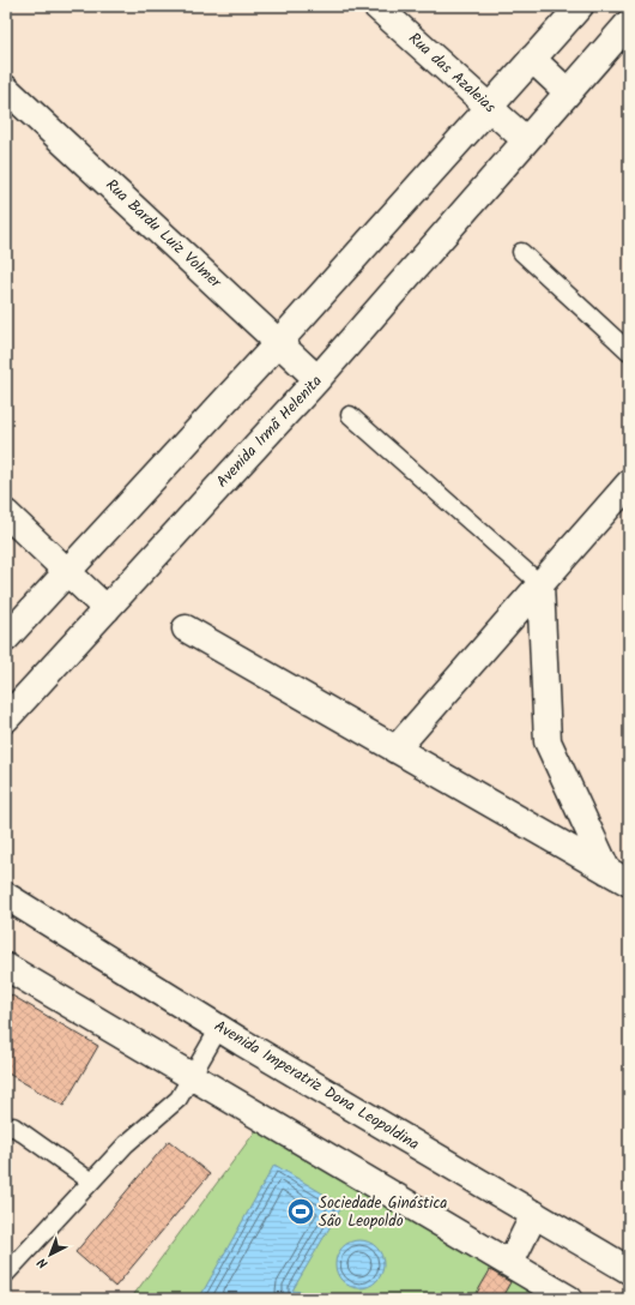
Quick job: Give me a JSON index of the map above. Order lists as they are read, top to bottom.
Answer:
{
  "streets": {
    "street": [
      "Rua das Azaleias",
      "Rua Bardu Luiz Volmer",
      "Avenida Irmã Helenita",
      "Avenida Imperatriz Dona Leopoldina"
    ]
  },
  "crossings": [
    ["Rua das Azaleias", "Avenida Irmã Helenita"],
    ["Rua Bardu Luiz Volmer", "Avenida Irmã Helenita"]
  ],
  "places": {
    "sports": ["Sociedade Ginástica São Leopoldo"]
  },
  "north": "bottom left"
}
